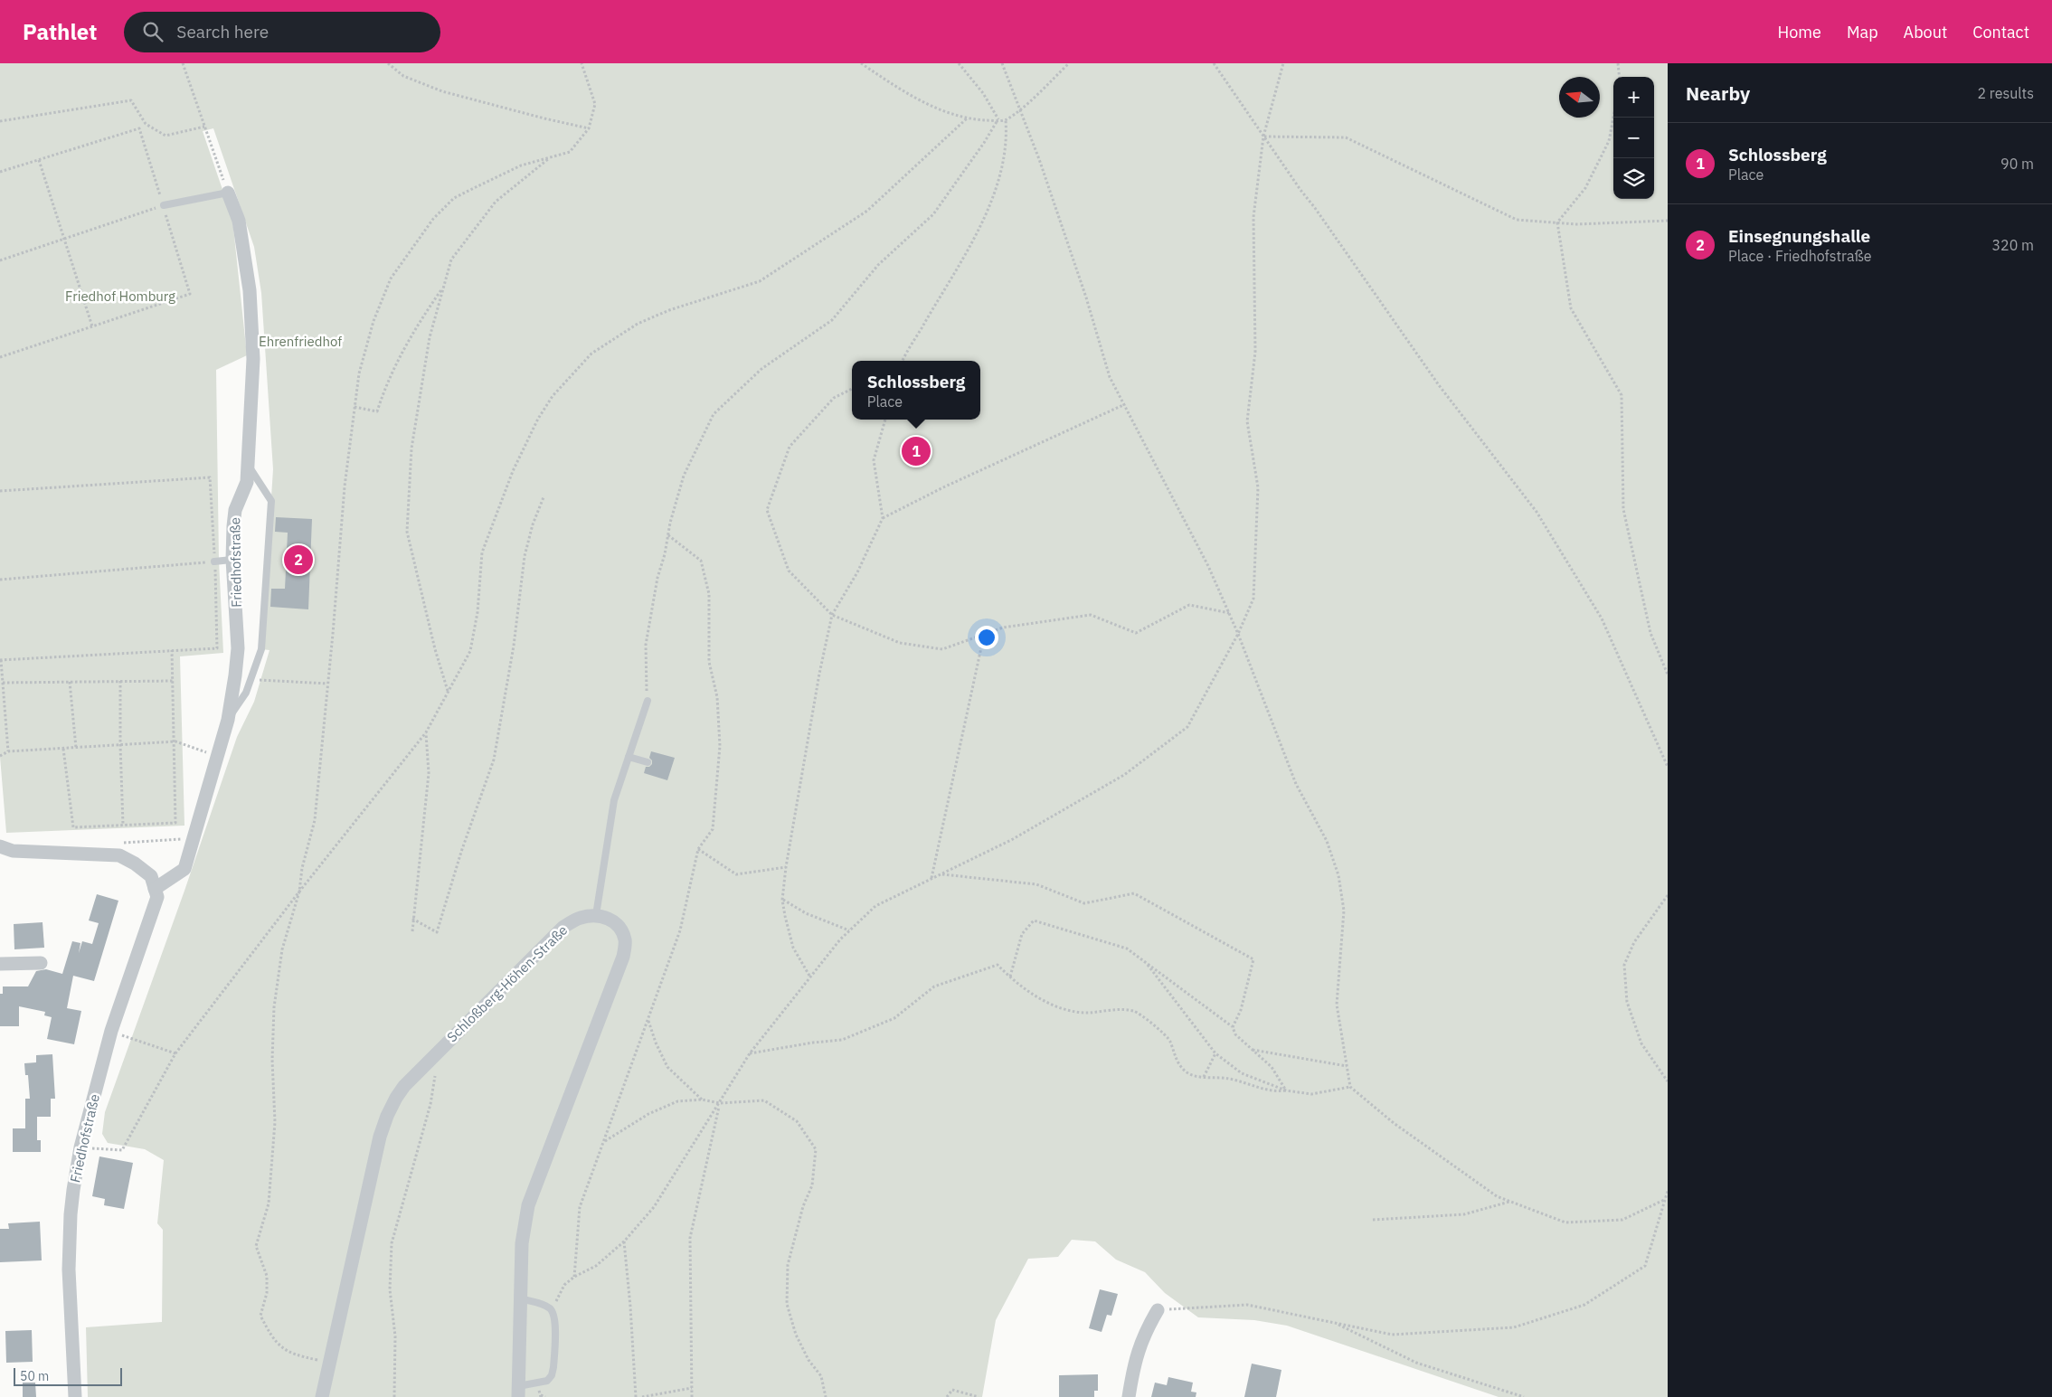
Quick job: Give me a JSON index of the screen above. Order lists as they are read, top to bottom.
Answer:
{
  "streets": {
    "street": ["Friedhofstraße", "Schloßberg-Höhen-Straße"]
  },
  "parks": ["Friedhof Homburg", "Ehrenfriedhof"],
  "scale_bar": "50 m",
  "north": "left",
  "page": {
    "header": "Pathlet",
    "search": "Search here",
    "nav": [
      "Home",
      "Map",
      "About",
      "Contact"
    ],
    "heading": ["Nearby", "2 results"],
    "map_buttons": ["+", "−"],
    "list": [
      {
        "mark": "1",
        "name": "Schlossberg",
        "note": "Place",
        "value": "90 m"
      },
      {
        "mark": "2",
        "name": "Einsegnungshalle",
        "note": "Place · Friedhofstraße",
        "value": "320 m"
      }
    ],
    "popup": ["Schlossberg", "Place"],
    "pins": ["1", "2"],
    "scale": "50 m"
  }
}
